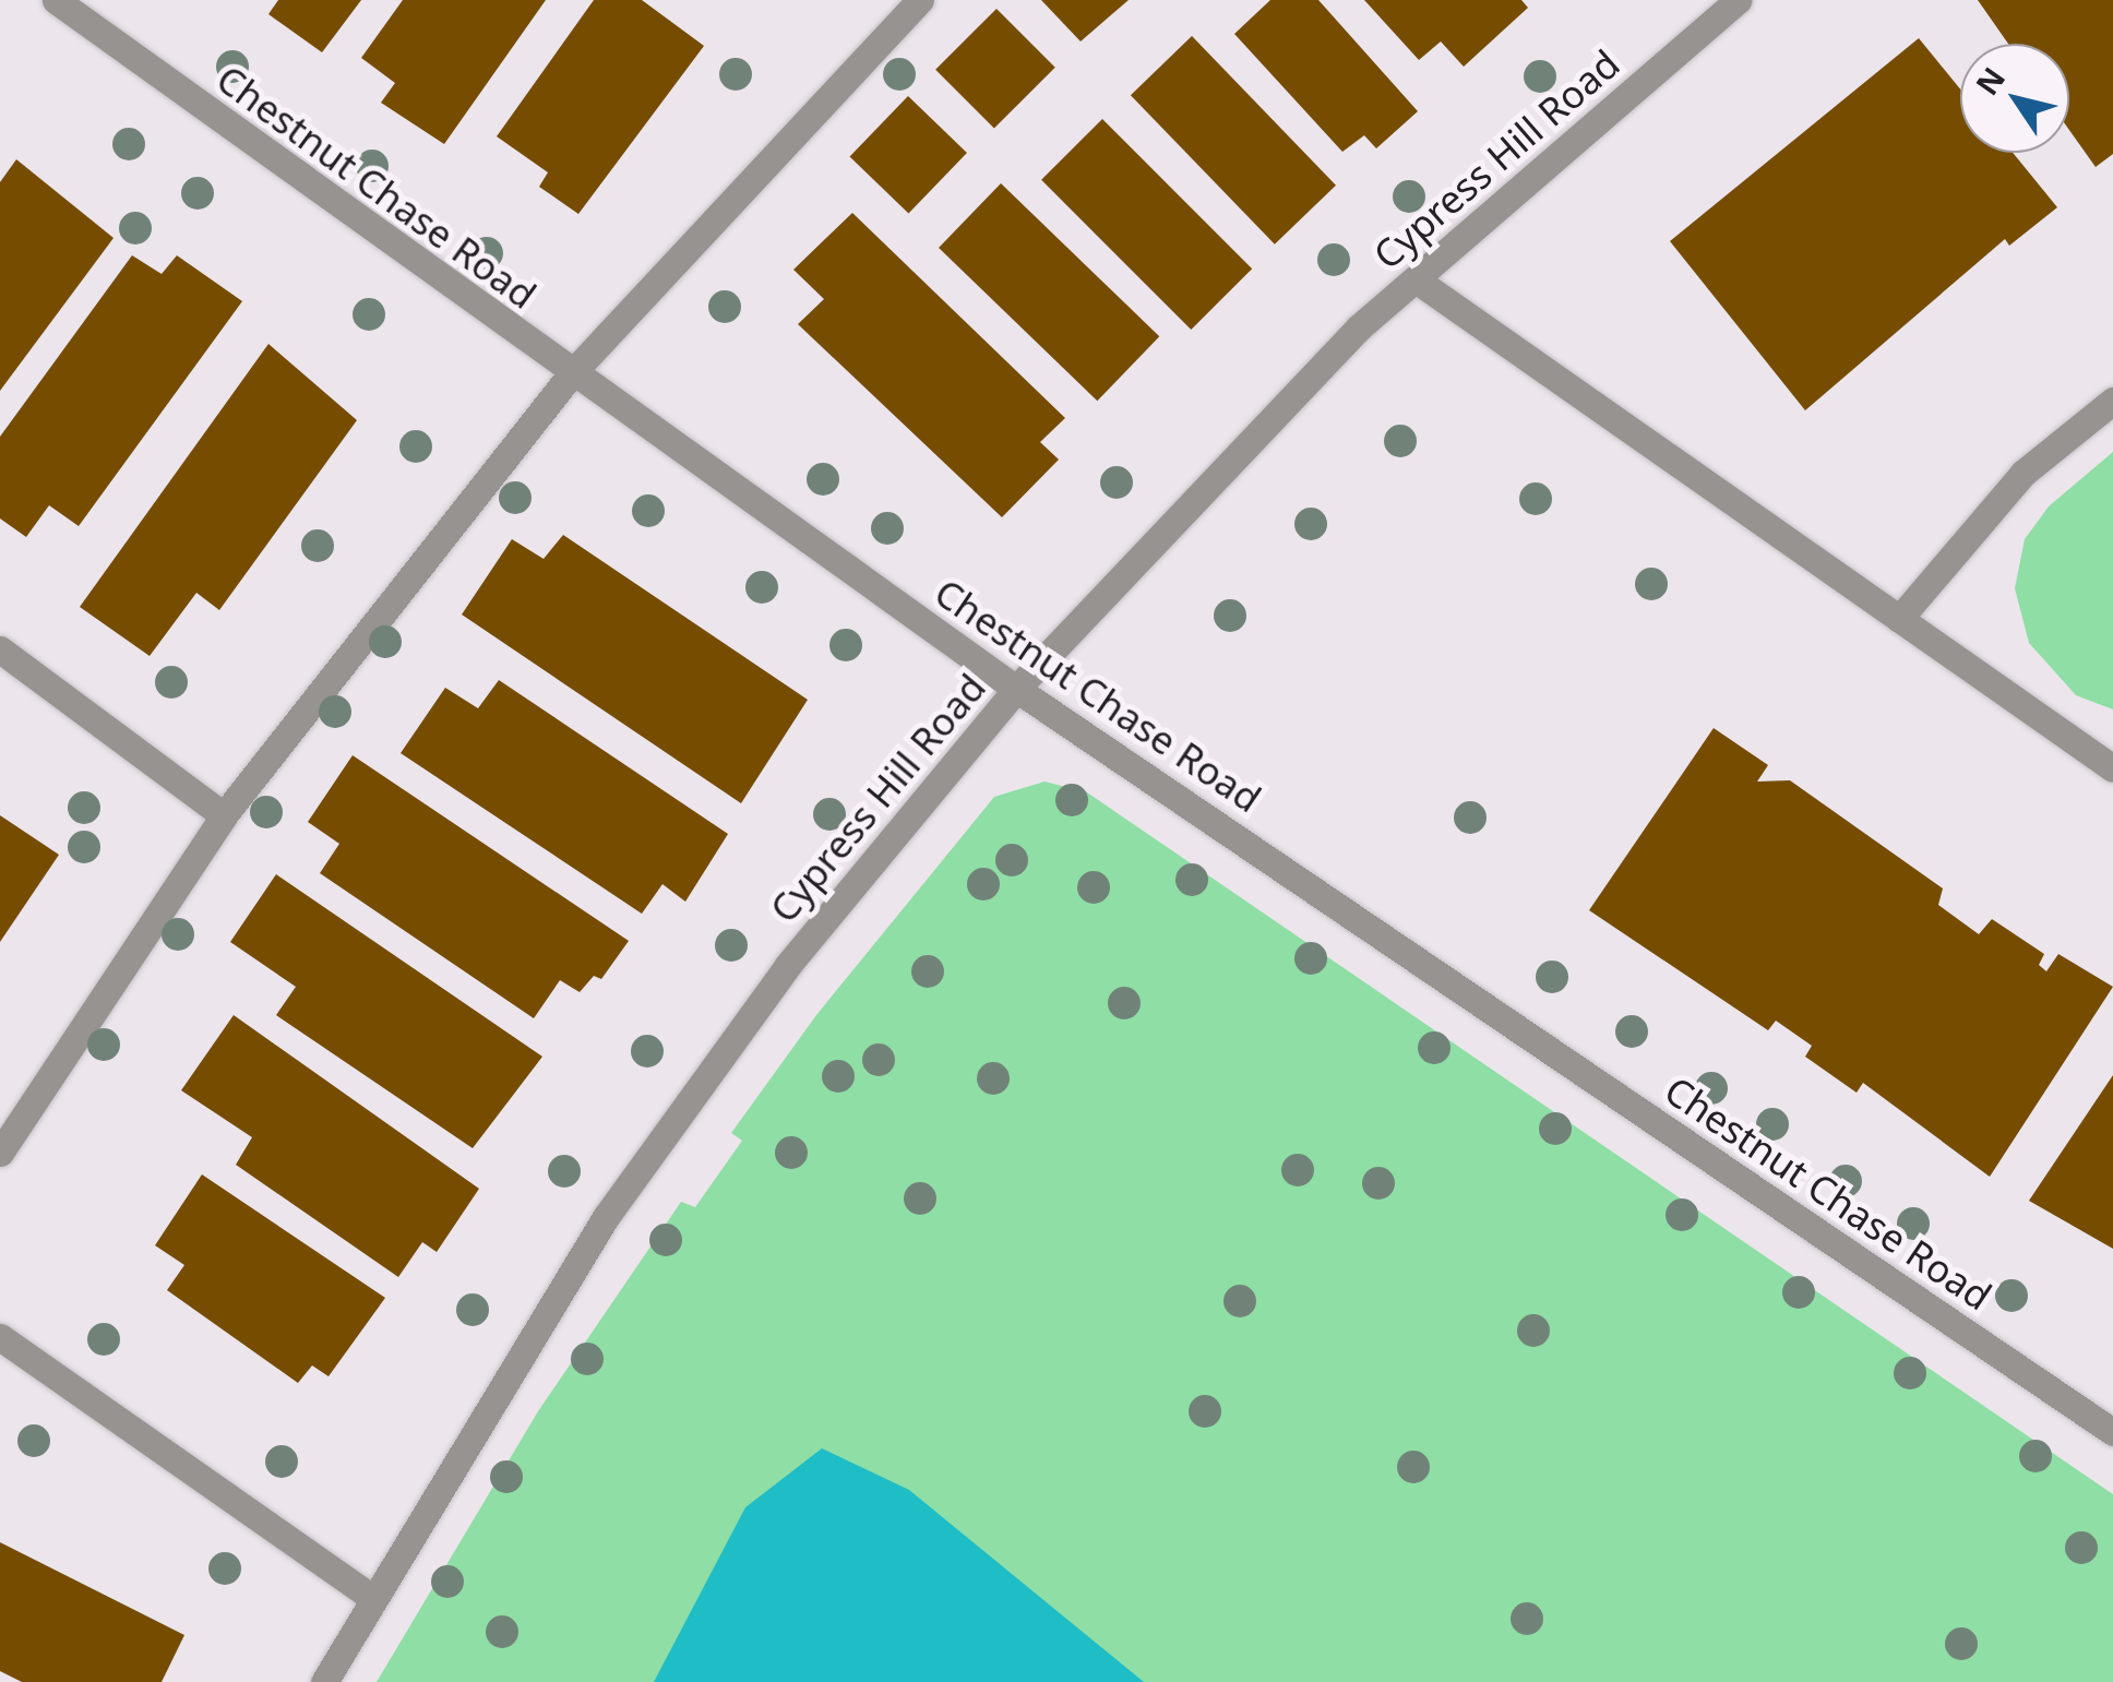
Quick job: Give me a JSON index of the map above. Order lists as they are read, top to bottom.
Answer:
{
  "streets": {
    "street": ["Cypress Hill Road", "Chestnut Chase Road"]
  },
  "crossings": [
    ["Cypress Hill Road", "Chestnut Chase Road"]
  ],
  "north": "top left"
}
